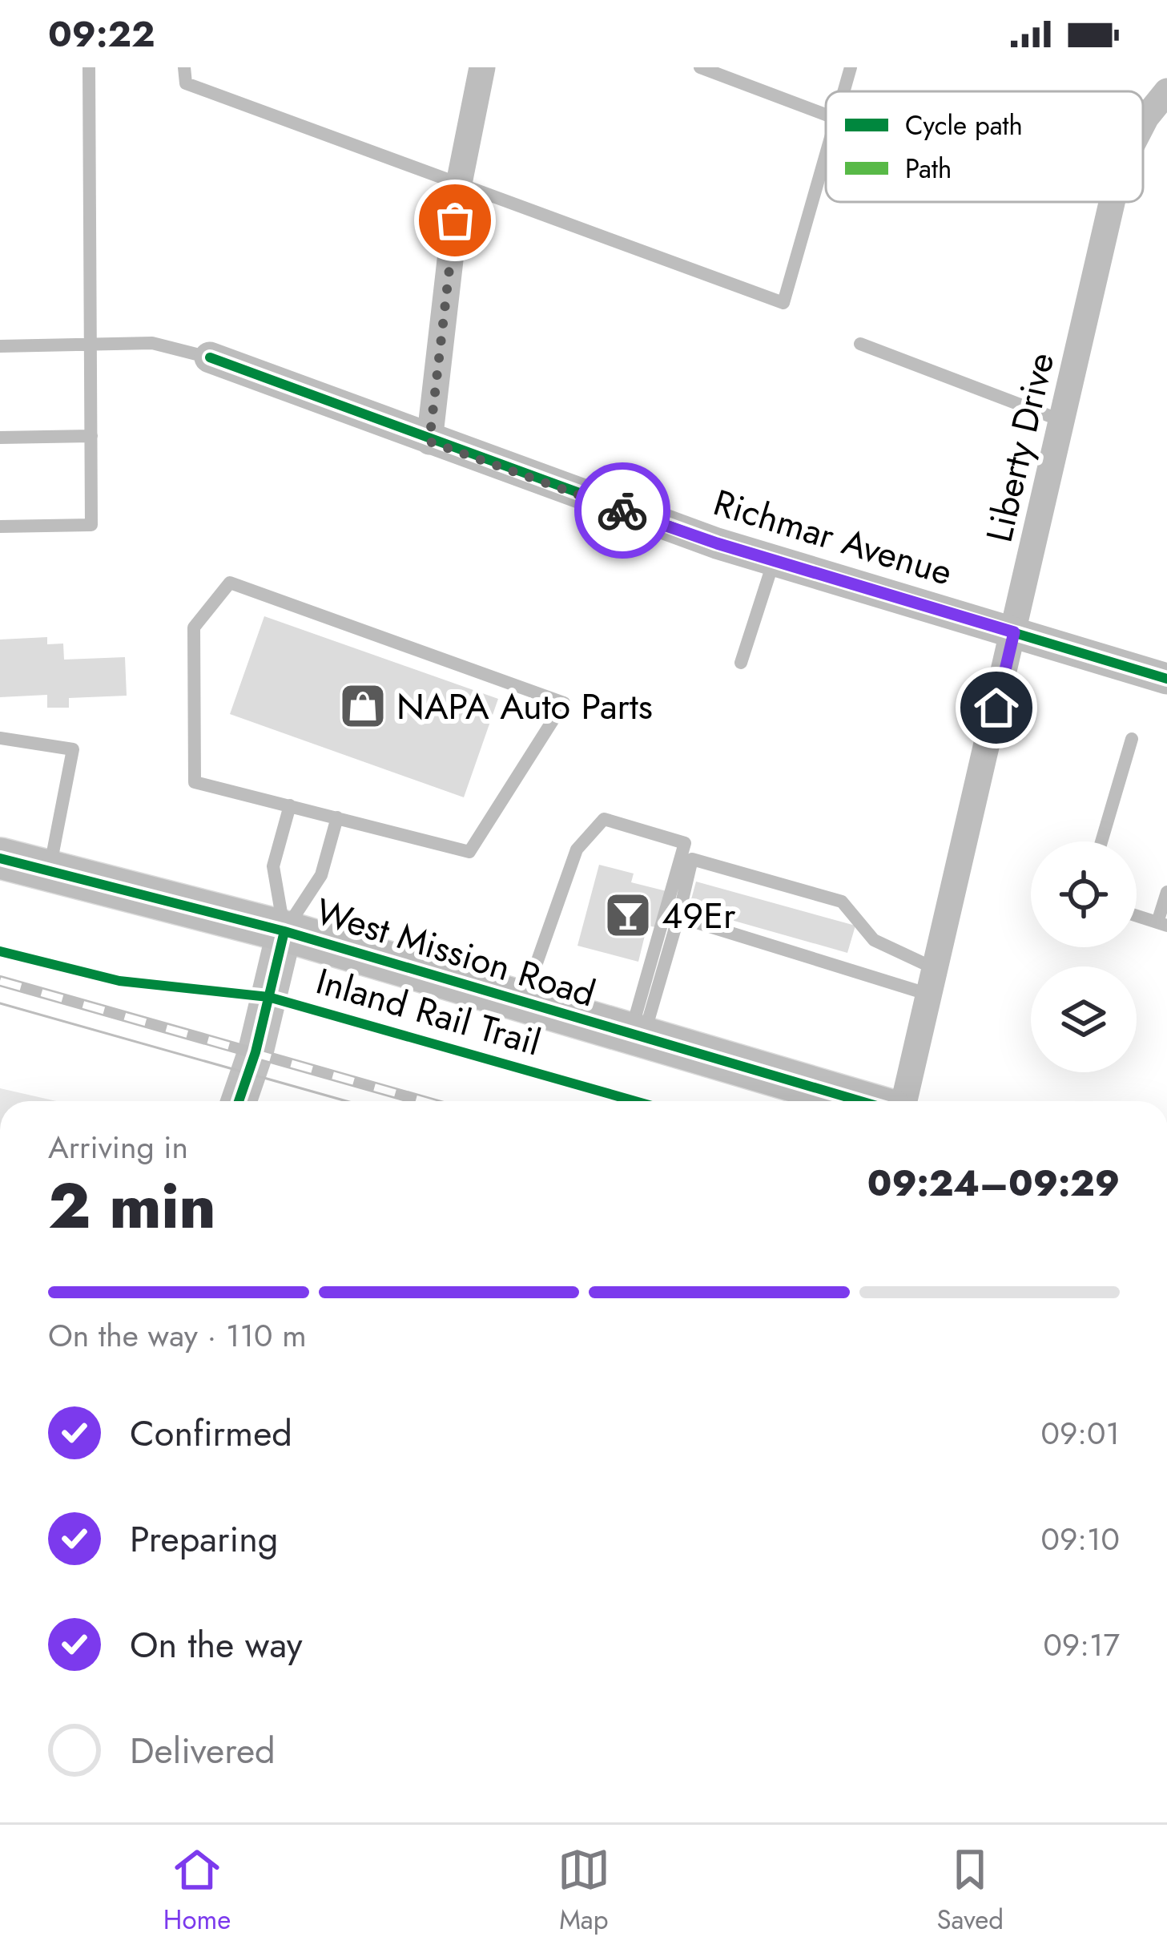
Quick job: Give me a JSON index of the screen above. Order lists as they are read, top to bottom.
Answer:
{
  "streets": {
    "main road": ["West Mission Road"],
    "street": ["Liberty Drive", "Richmar Avenue"],
    "cycle path": ["Inland Rail Trail"]
  },
  "crossings": [
    ["Liberty Drive", "Richmar Avenue"]
  ],
  "places": {
    "shop": ["NAPA Auto Parts"],
    "bar": ["49Er"]
  },
  "legend": ["Cycle path", "Path"],
  "page": {
    "status": "09:22",
    "heading": ["2 min", "Arriving in", "09:24–09:29"],
    "bar": "On the way · 110 m",
    "list": [
      ["Confirmed", "09:01"],
      ["Preparing", "09:10"],
      ["On the way", "09:17"],
      "Delivered"
    ],
    "tabs": ["Home", "Map", "Saved"]
  }
}
